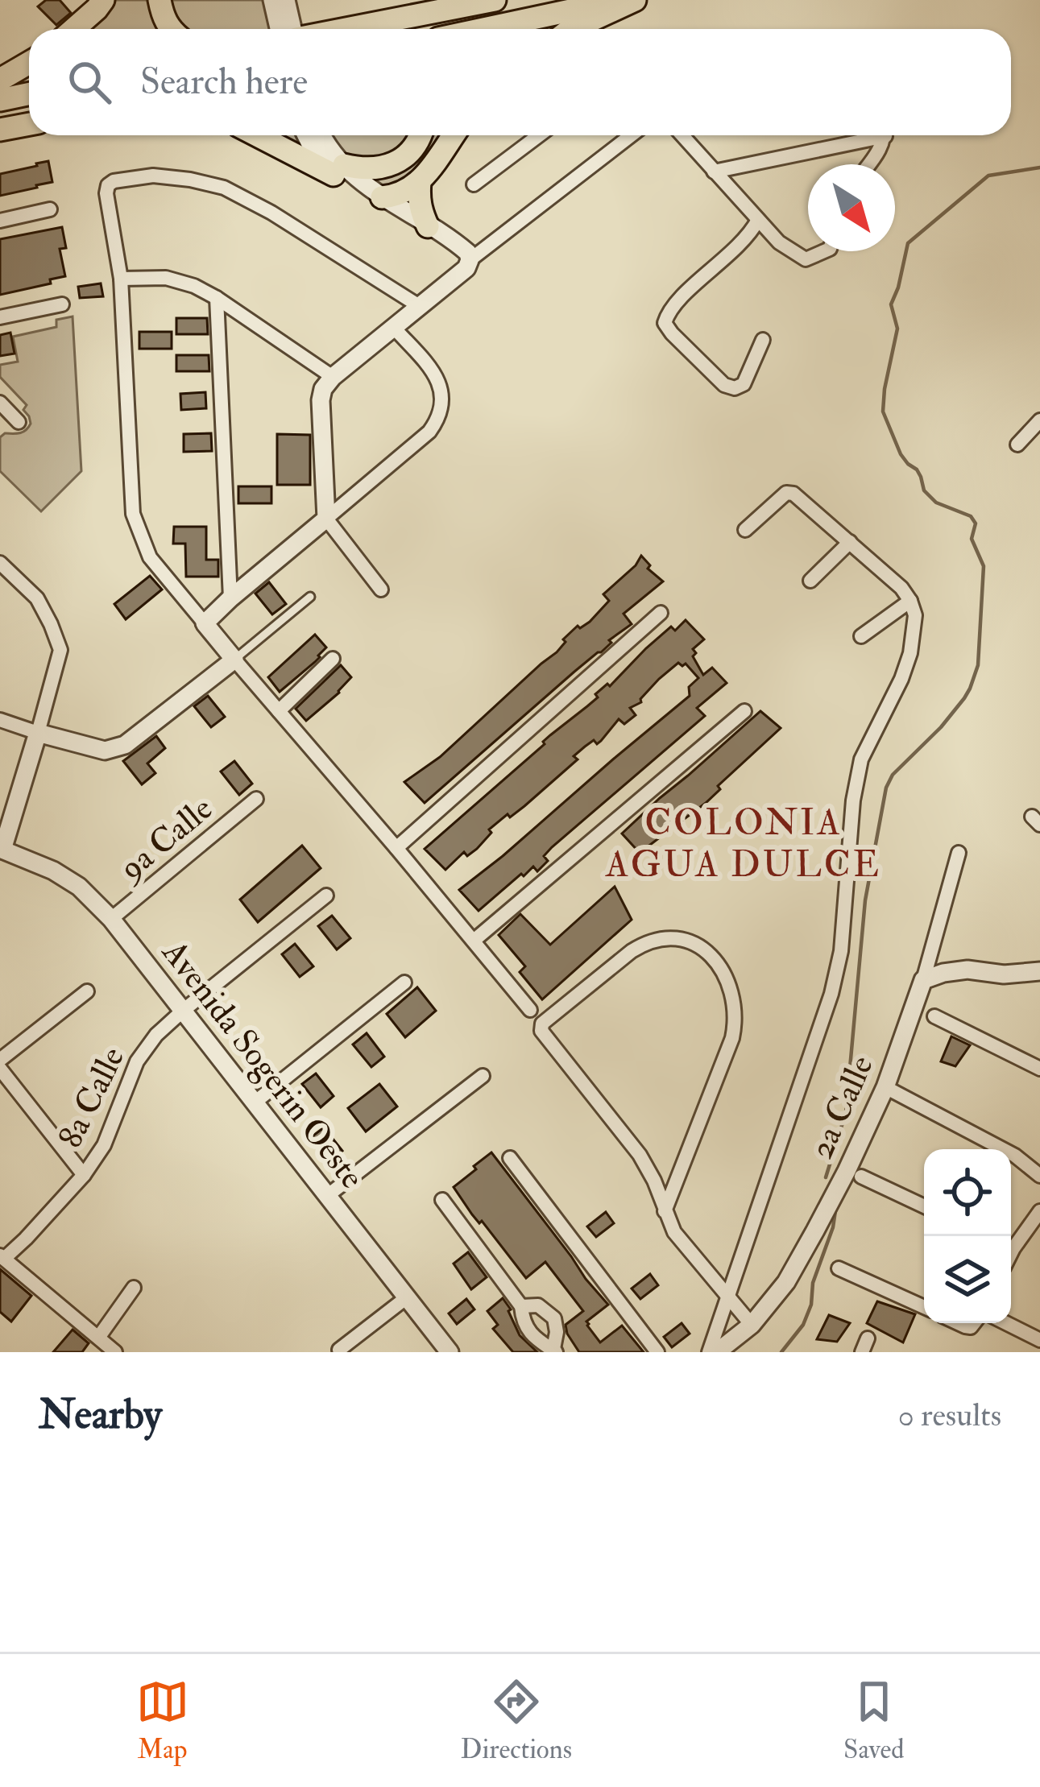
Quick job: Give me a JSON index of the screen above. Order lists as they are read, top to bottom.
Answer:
{
  "streets": {
    "street": [
      "9a Calle",
      "Avenida Sogerin Oeste",
      "8a Calle",
      "2a Calle"
    ]
  },
  "crossings": [
    ["9a Calle", "Avenida Sogerin Oeste"],
    ["Avenida Sogerin Oeste", "8a Calle"]
  ],
  "districts": ["COLONIA AGUA DULCE"],
  "north": "bottom right",
  "page": {
    "search": "Search here",
    "heading": ["Nearby", "0 results"],
    "nav": ["Map", "Directions", "Saved"]
  }
}
